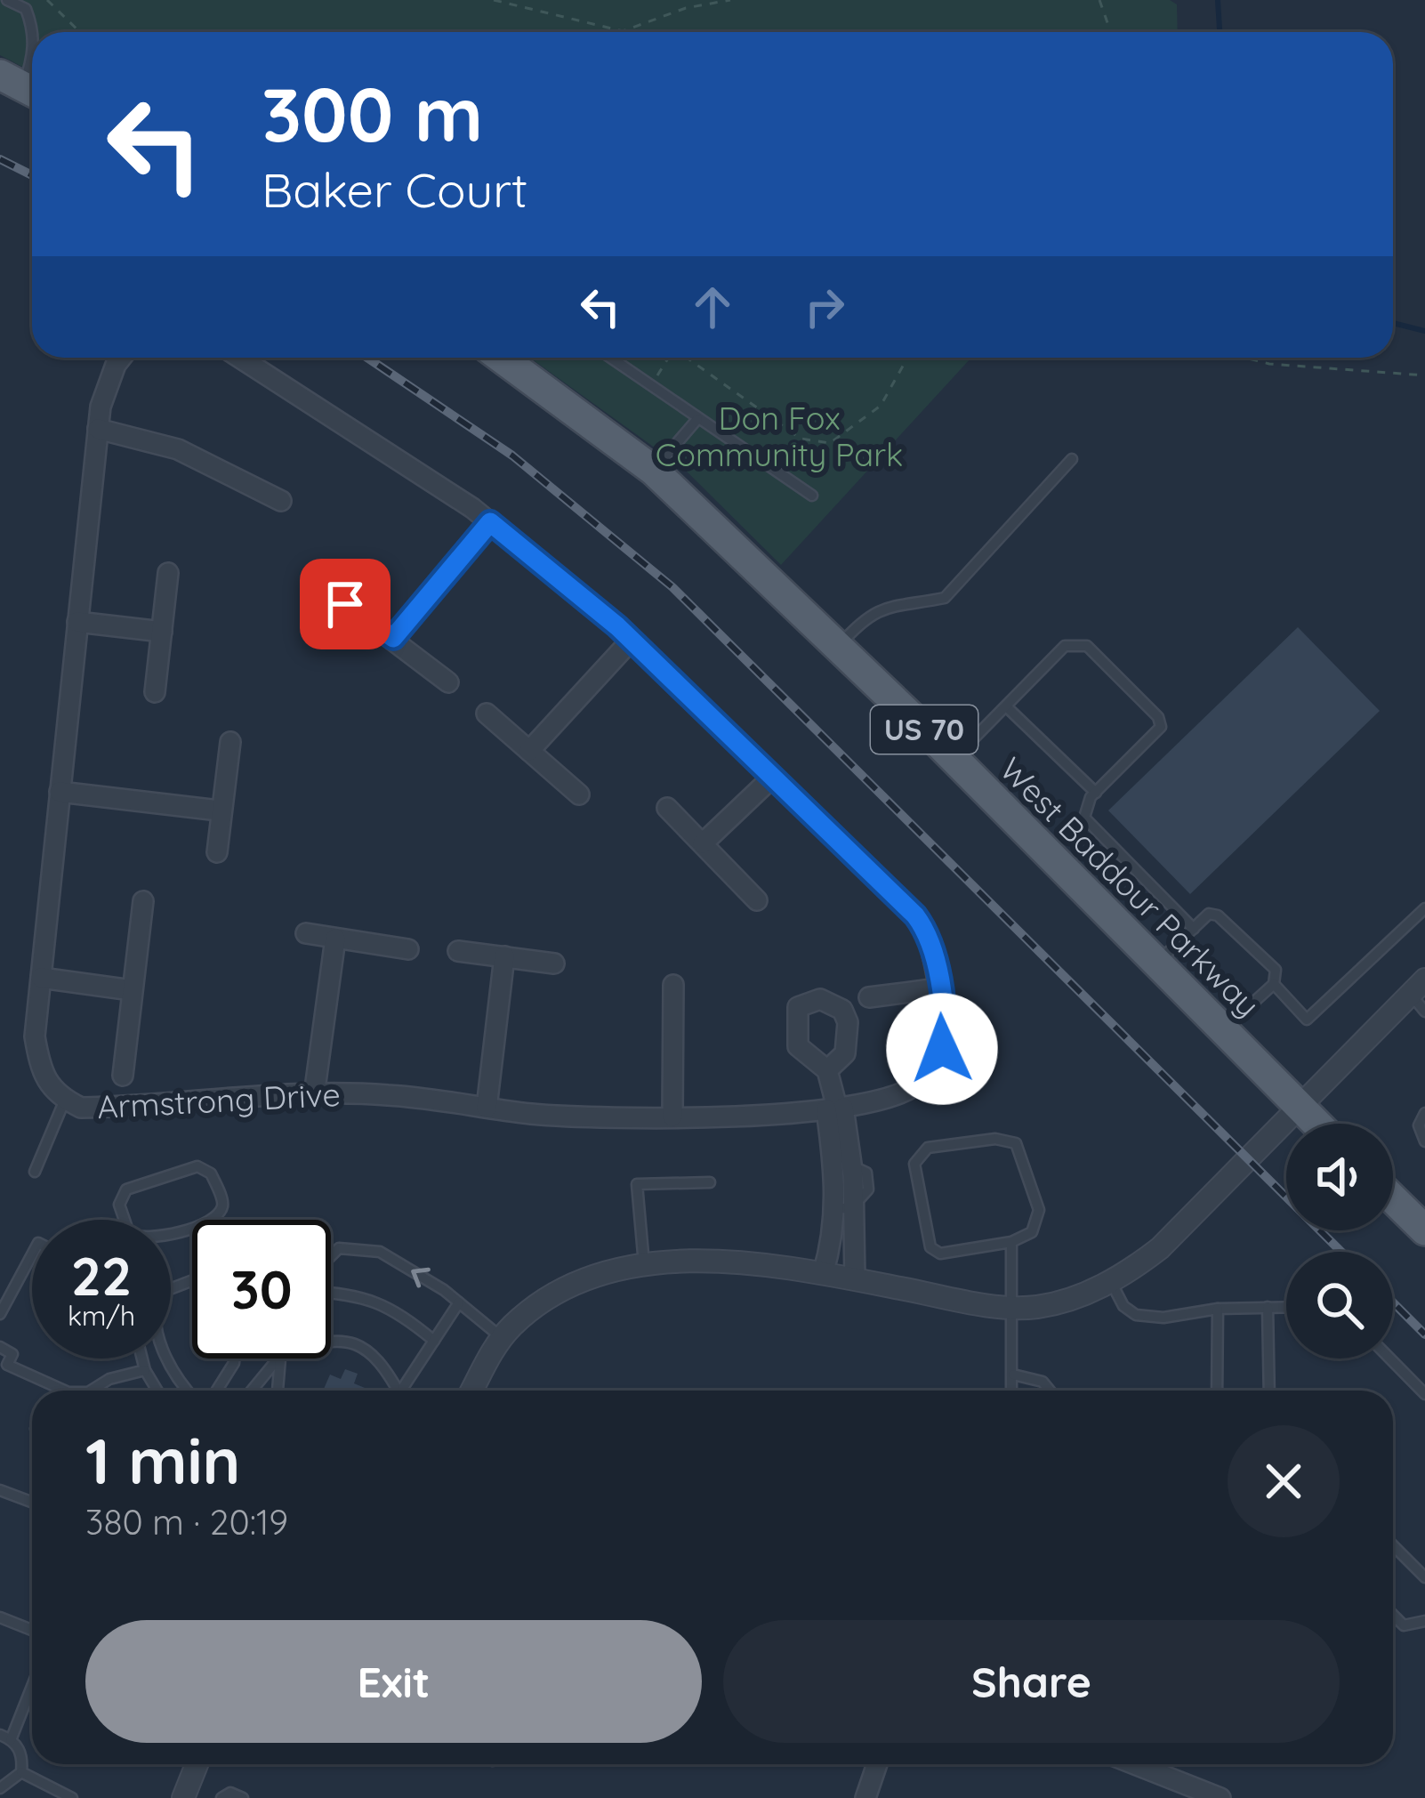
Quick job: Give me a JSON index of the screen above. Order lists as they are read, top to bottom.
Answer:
{
  "streets": {
    "main road": ["US 70", "West Baddour Parkway"],
    "street": ["Armstrong Drive"]
  },
  "parks": ["Don Fox Community Park"],
  "page": {
    "turn": ["300 m", "Baker Court"],
    "speed": "22 km/h",
    "limit": "30",
    "heading": ["1 min", "380 m · 20:19"],
    "buttons": ["Exit", "Share"]
  }
}
